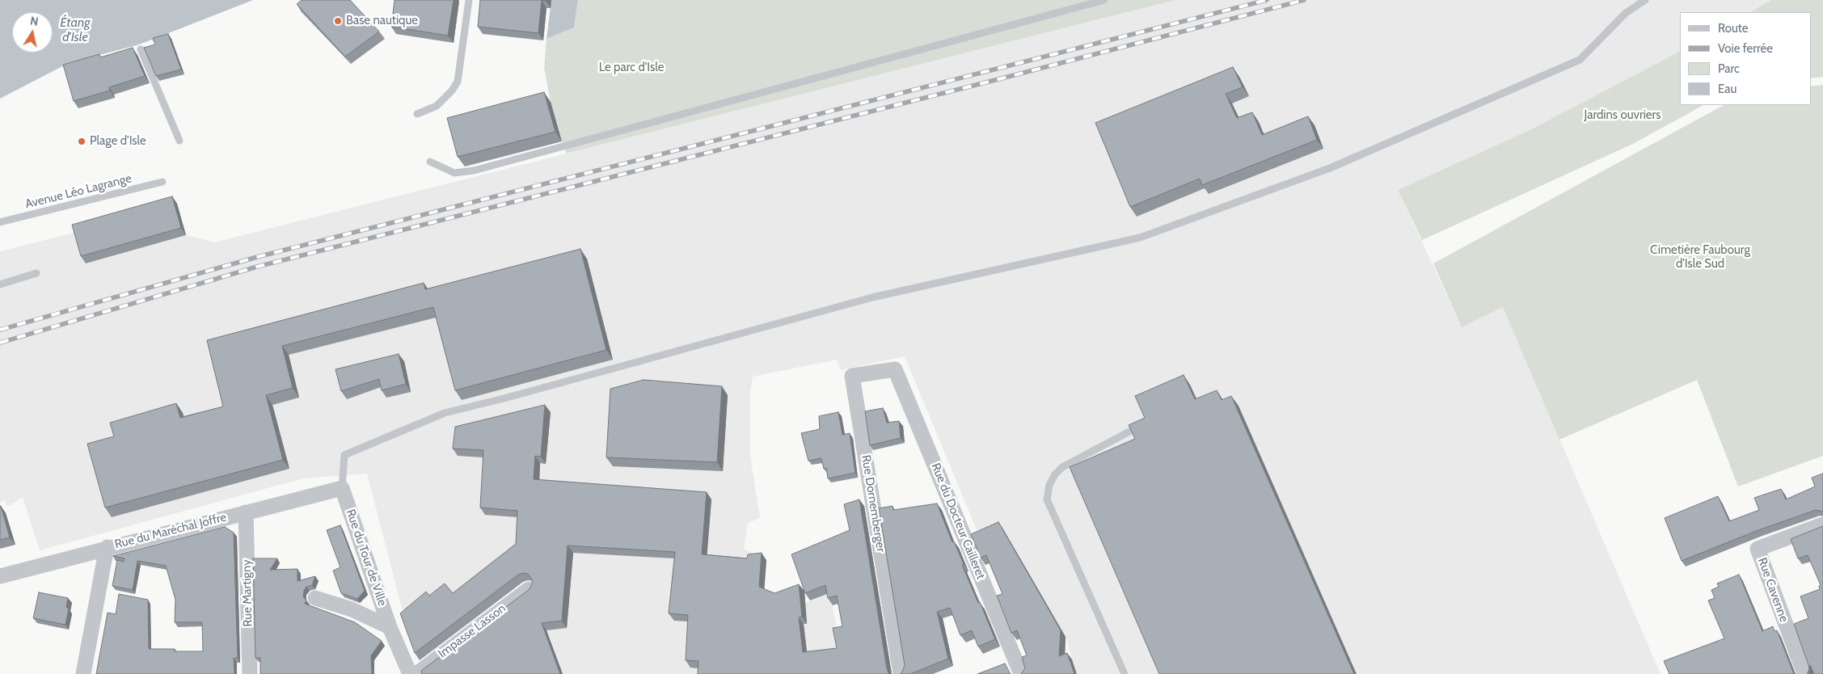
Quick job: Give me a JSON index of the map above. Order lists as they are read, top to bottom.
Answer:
{
  "streets": {
    "street": [
      "Rue Dornemberger",
      "Rue du Docteur Cailleret",
      "Rue du Maréchal Joffre",
      "Rue du Tour de Ville",
      "Rue Cavenne",
      "Rue Martigny",
      "Impasse Lasson"
    ],
    "lane": ["Avenue Léo Lagrange"]
  },
  "crossings": [
    ["Rue Dornemberger", "Rue du Docteur Cailleret"],
    ["Rue du Maréchal Joffre", "Rue du Tour de Ville"],
    ["Rue du Maréchal Joffre", "Rue Martigny"]
  ],
  "water": ["Étang d'Isle"],
  "parks": ["Le parc d'Isle", "Jardins ouvriers", "Cimetière Faubourg d'Isle Sud"],
  "places": ["Base nautique", "Plage d'Isle"],
  "legend": [
    "Route",
    "Voie ferrée",
    "Parc",
    "Eau"
  ],
  "north": "top"
}
